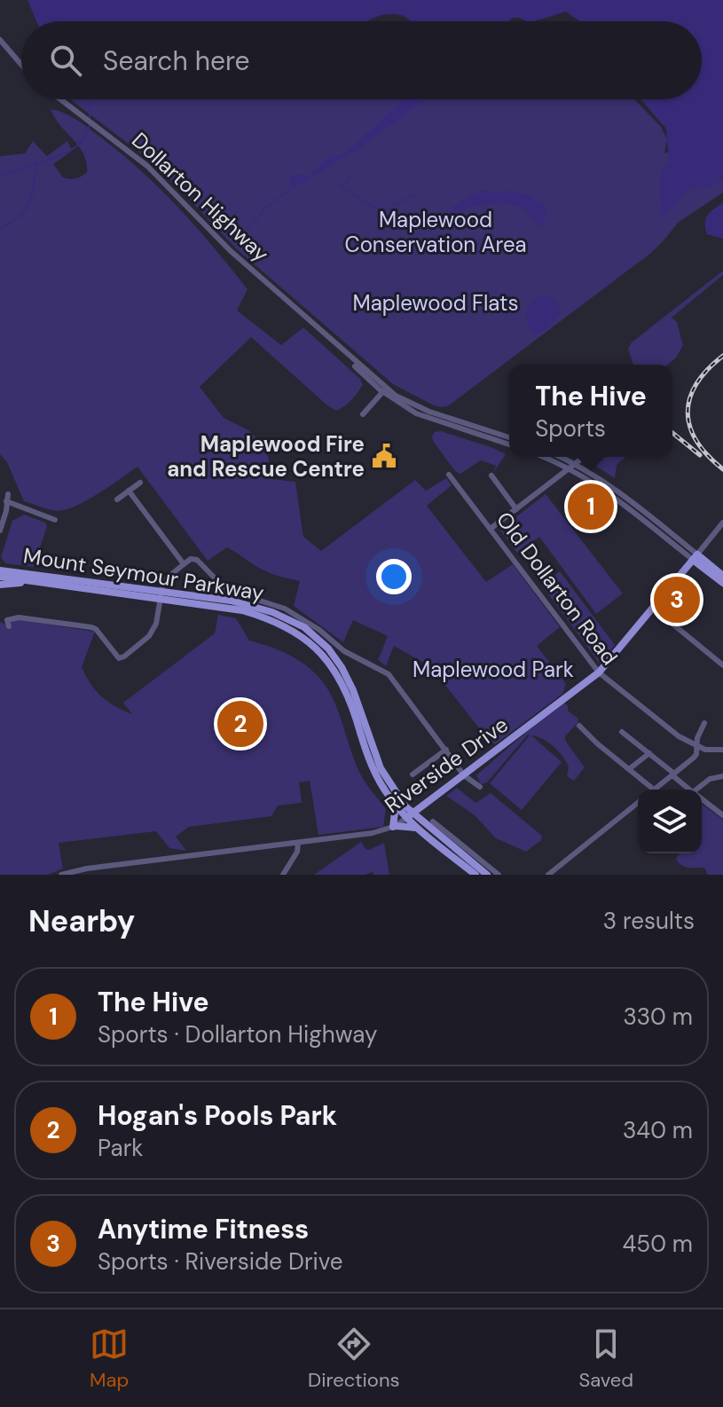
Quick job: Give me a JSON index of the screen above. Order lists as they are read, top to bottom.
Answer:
{
  "streets": {
    "main road": ["Mount Seymour Parkway", "Riverside Drive"],
    "street": ["Dollarton Highway", "Old Dollarton Road"]
  },
  "crossings": [
    ["Mount Seymour Parkway", "Riverside Drive"],
    ["Old Dollarton Road", "Riverside Drive"]
  ],
  "parks": ["Maplewood Conservation Area", "Maplewood Flats", "Maplewood Park"],
  "places": {
    "public building": ["Maplewood Fire and Rescue Centre"]
  },
  "page": {
    "search": "Search here",
    "popup": ["The Hive", "Sports"],
    "pins": ["1", "3", "2"],
    "heading": ["Nearby", "3 results"],
    "list": [
      {
        "mark": "1",
        "name": "The Hive",
        "note": "Sports · Dollarton Highway",
        "value": "330 m"
      },
      {
        "mark": "2",
        "name": "Hogan's Pools Park",
        "note": "Park",
        "value": "340 m"
      },
      {
        "mark": "3",
        "name": "Anytime Fitness",
        "note": "Sports · Riverside Drive",
        "value": "450 m"
      }
    ],
    "nav": ["Map", "Directions", "Saved"]
  }
}
